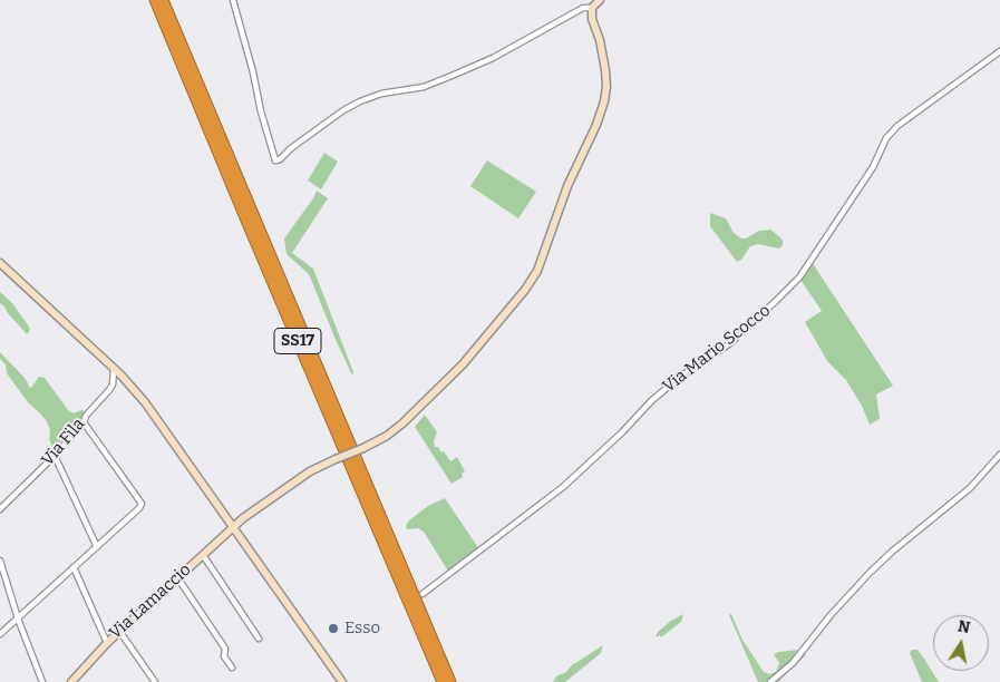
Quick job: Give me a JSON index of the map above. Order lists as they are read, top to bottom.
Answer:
{
  "streets": {
    "highway": ["SS17"],
    "street": ["Via Mario Scocco", "Via Fila", "Via Lamaccio"]
  },
  "places": ["Esso"],
  "north": "top"
}
